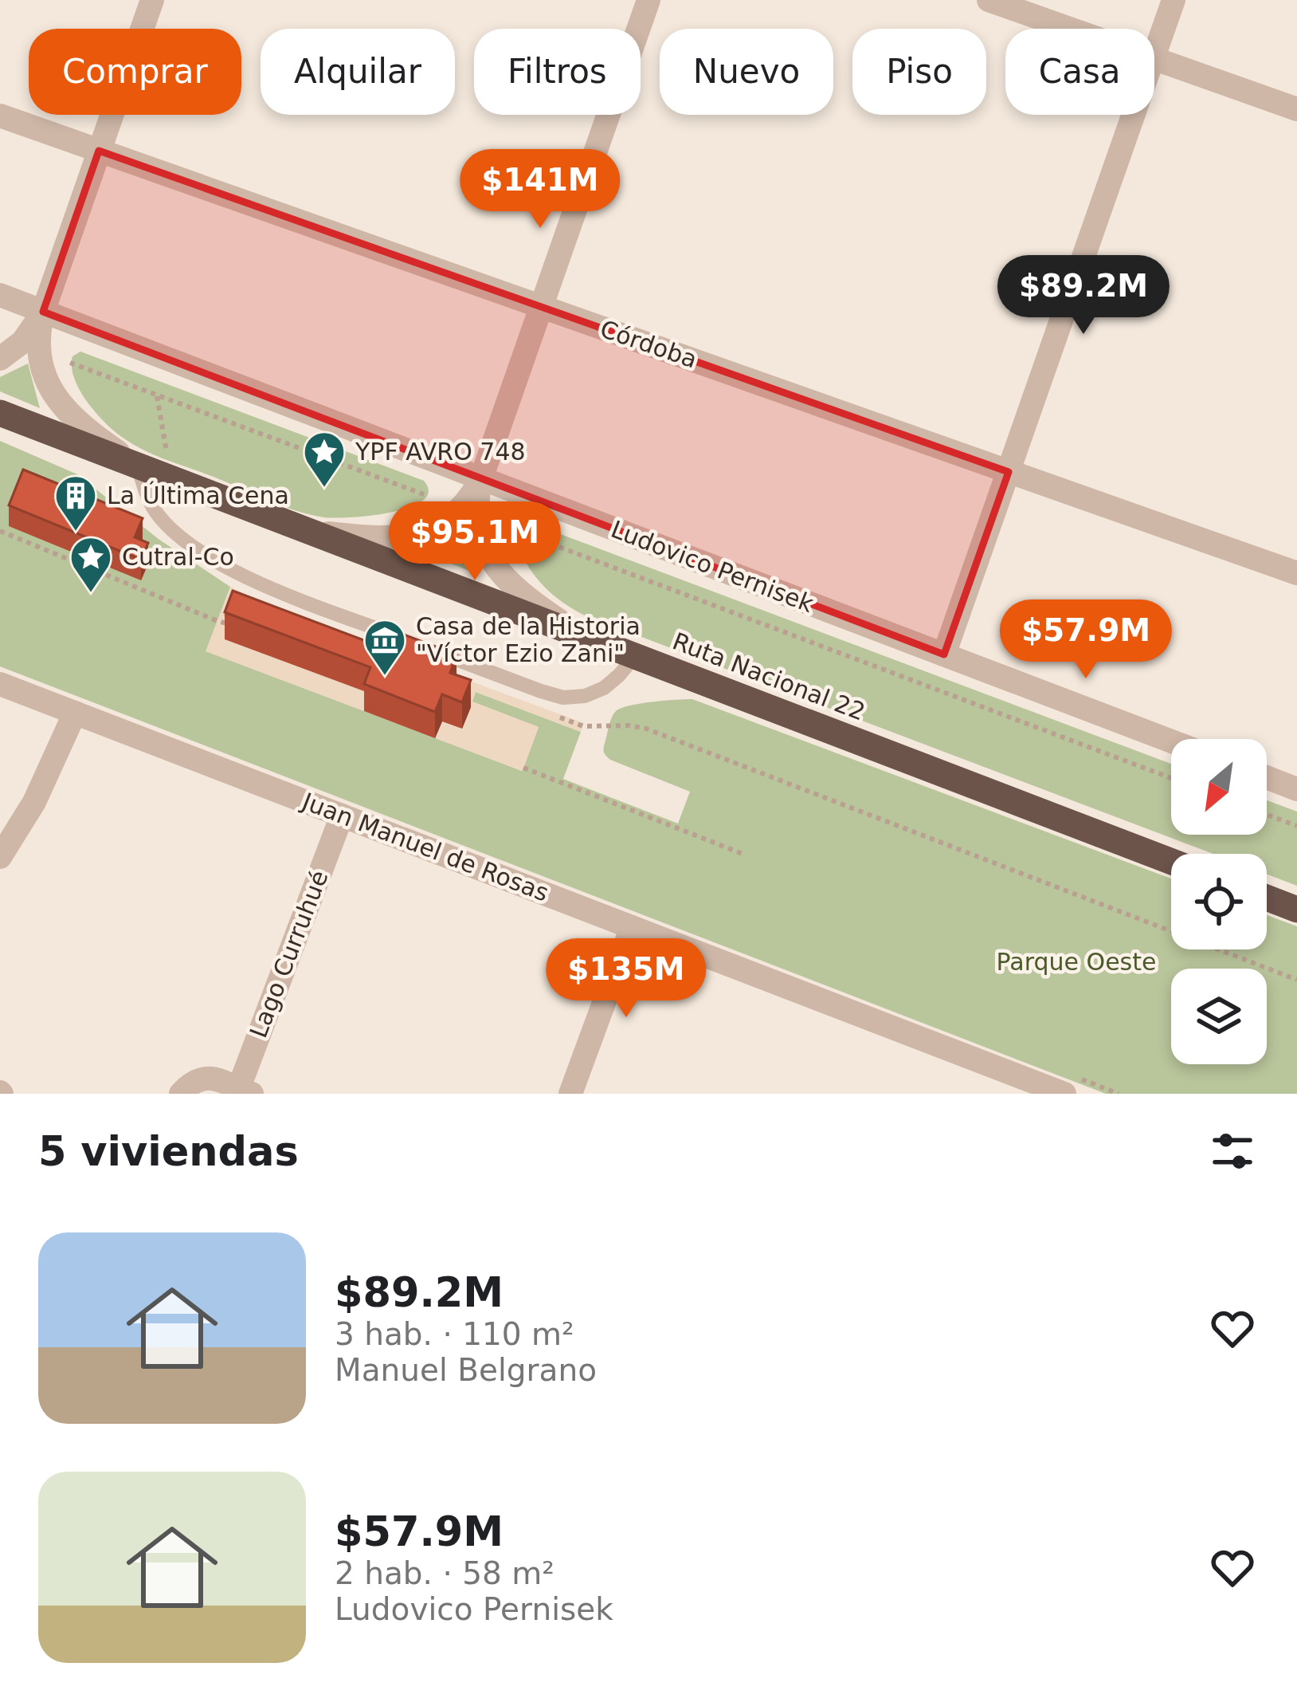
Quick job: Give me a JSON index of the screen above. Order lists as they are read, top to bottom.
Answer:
{
  "streets": {
    "highway": ["Ruta Nacional 22"],
    "street": [
      "Córdoba",
      "Ludovico Pernisek",
      "Juan Manuel de Rosas",
      "Lago Curruhué"
    ]
  },
  "crossings": [
    ["Juan Manuel de Rosas", "Lago Curruhué"]
  ],
  "parks": ["Parque Oeste"],
  "places": {
    "place": ["YPF AVRO 748", "Cutral-Co"],
    "building": ["La Última Cena"],
    "museum": ["Casa de la Historia \"Víctor Ezio Zani\""]
  },
  "north": "bottom left",
  "page": {
    "chip": [
      "Comprar",
      "Alquilar",
      "Filtros",
      "Nuevo",
      "Piso",
      "Casa"
    ],
    "price": [
      "$141M",
      "$89.2M",
      "$95.1M",
      "$57.9M",
      "$135M"
    ],
    "heading": "5 viviendas",
    "list": [
      {
        "name": "$89.2M",
        "note": "3 hab. · 110 m² · Manuel Belgrano"
      },
      {
        "name": "$57.9M",
        "note": "2 hab. · 58 m² · Ludovico Pernisek"
      }
    ]
  }
}
